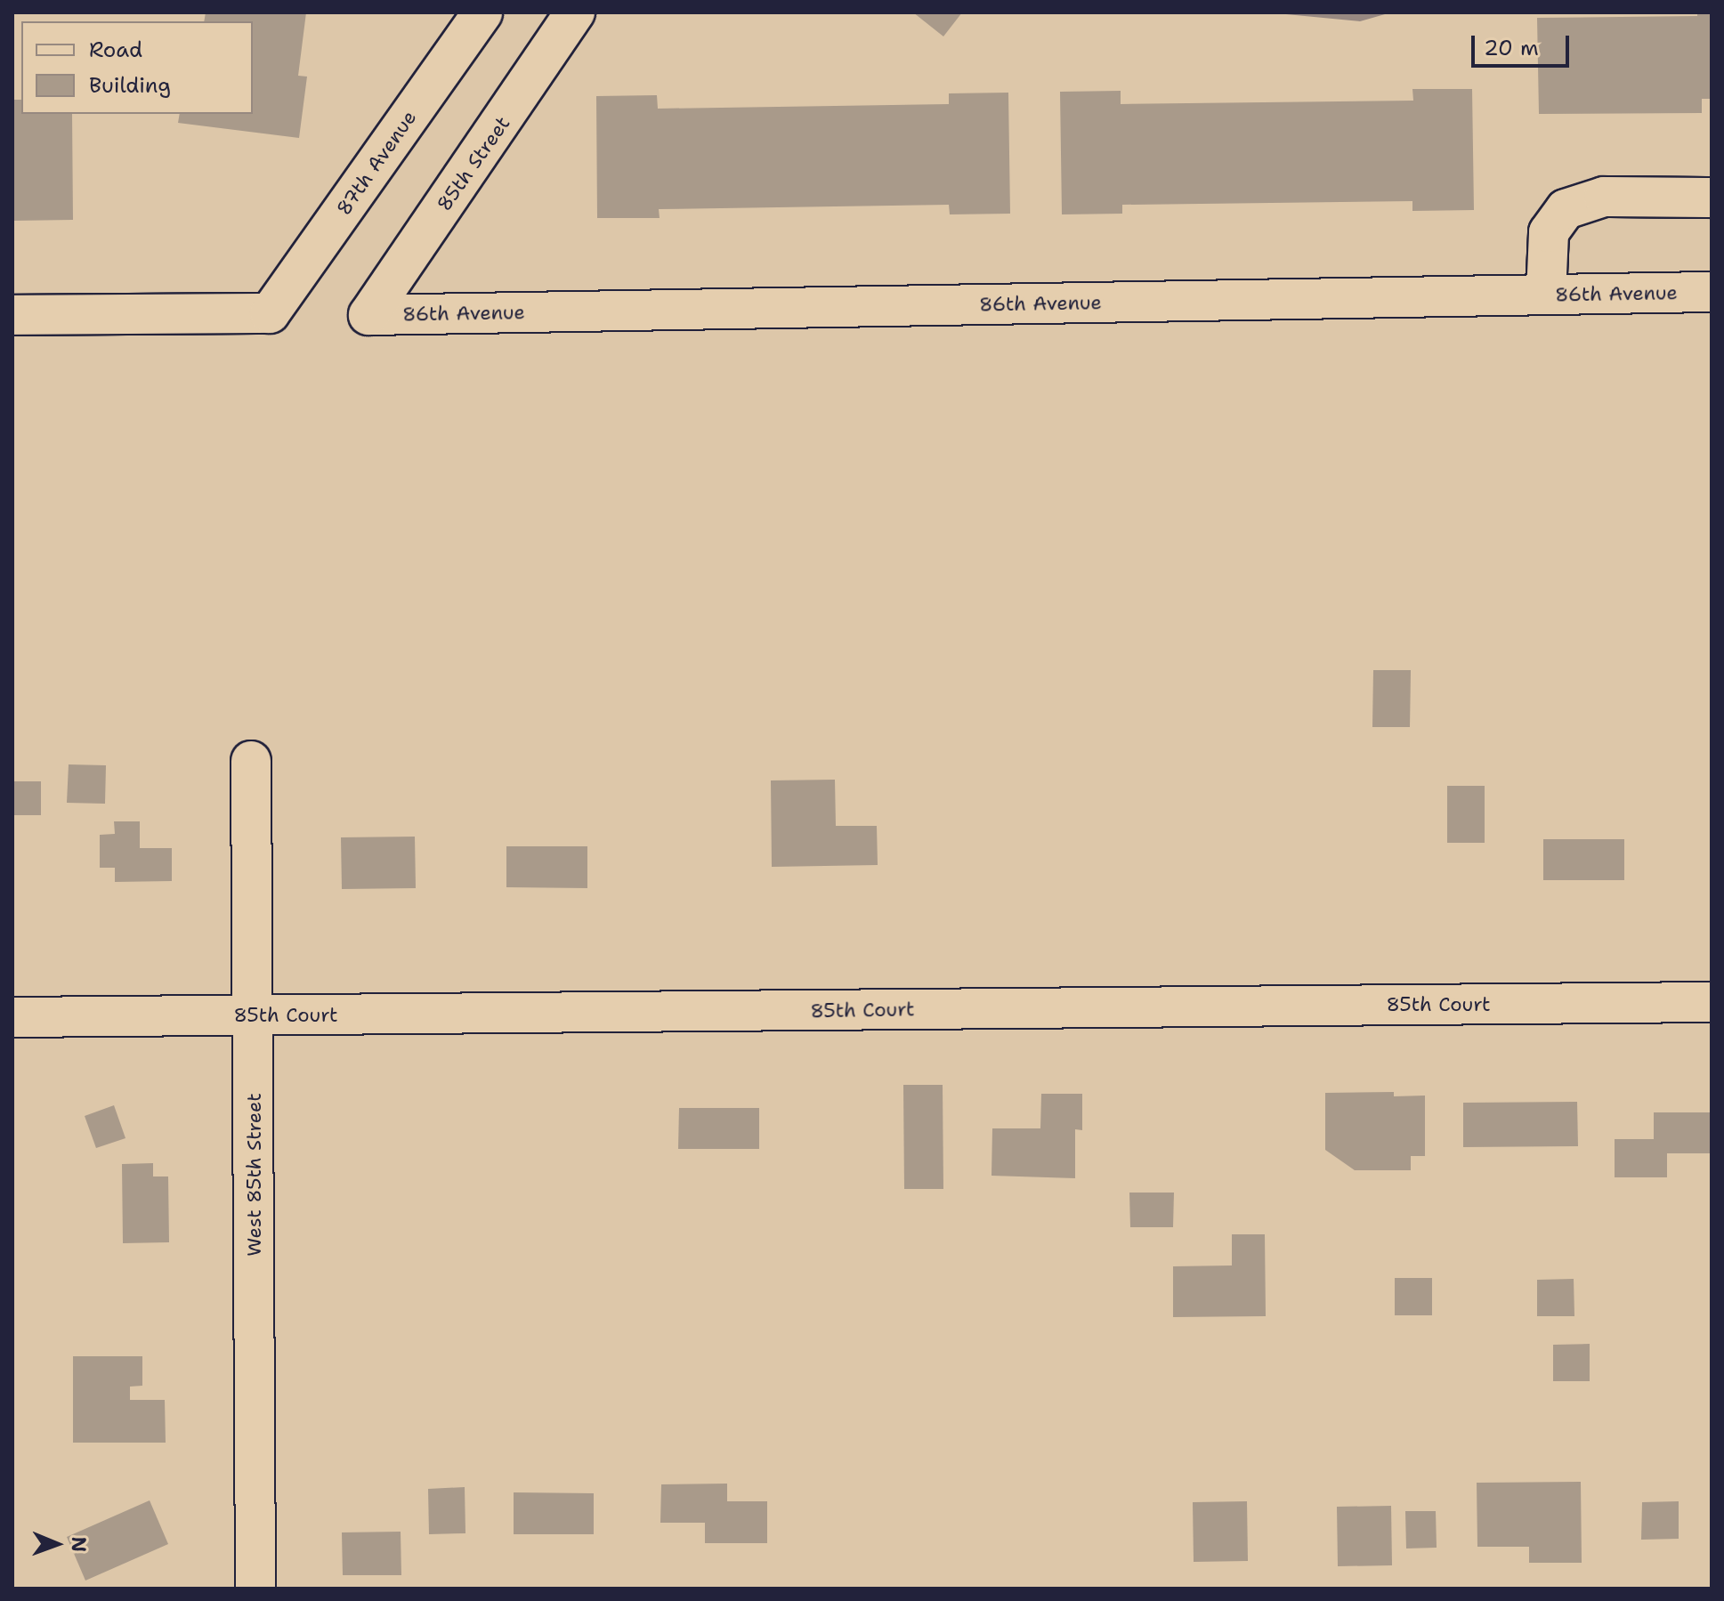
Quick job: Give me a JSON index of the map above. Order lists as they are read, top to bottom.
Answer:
{
  "streets": {
    "street": [
      "87th Avenue",
      "85th Street",
      "86th Avenue",
      "85th Court",
      "West 85th Street"
    ]
  },
  "crossings": [
    ["85th Street", "86th Avenue"],
    ["85th Court", "West 85th Street"]
  ],
  "legend": ["Road", "Building"],
  "scale_bar": "20 m",
  "north": "right"
}
